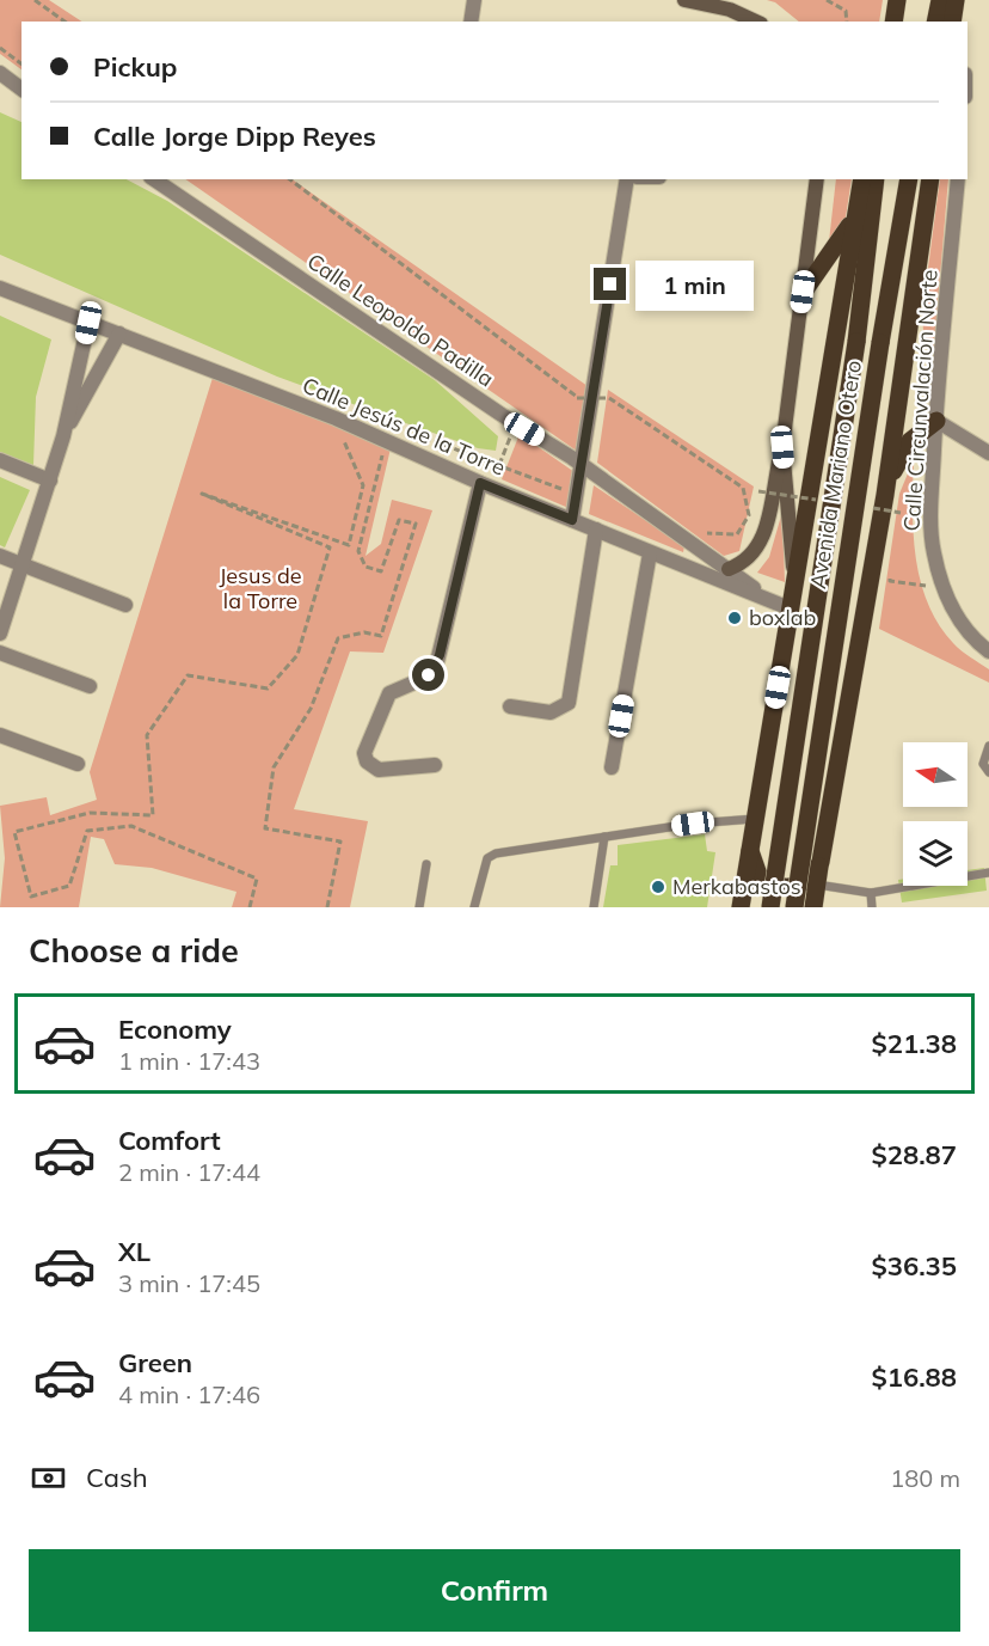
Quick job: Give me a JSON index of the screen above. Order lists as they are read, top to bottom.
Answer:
{
  "streets": {
    "main road": ["Avenida Mariano Otero"],
    "street": ["Calle Leopoldo Padilla", "Calle Circunvalación Norte", "Calle Jesús de la Torre"]
  },
  "crossings": [
    ["Calle Leopoldo Padilla", "Calle Jesús de la Torre"]
  ],
  "parks": ["Jesus de la Torre"],
  "places": ["boxlab", "Merkabastos"],
  "north": "left",
  "page": {
    "banner": ["Pickup", "Calle Jorge Dipp Reyes"],
    "bubble": "1 min",
    "heading": "Choose a ride",
    "list": [
      {
        "name": "Economy",
        "note": "1 min · 17:43",
        "value": "$21.38"
      },
      {
        "name": "Comfort",
        "note": "2 min · 17:44",
        "value": "$28.87"
      },
      {
        "name": "XL",
        "note": "3 min · 17:45",
        "value": "$36.35"
      },
      {
        "name": "Green",
        "note": "4 min · 17:46",
        "value": "$16.88"
      }
    ],
    "pay": ["Cash", "180 m"],
    "buttons": "Confirm"
  }
}
